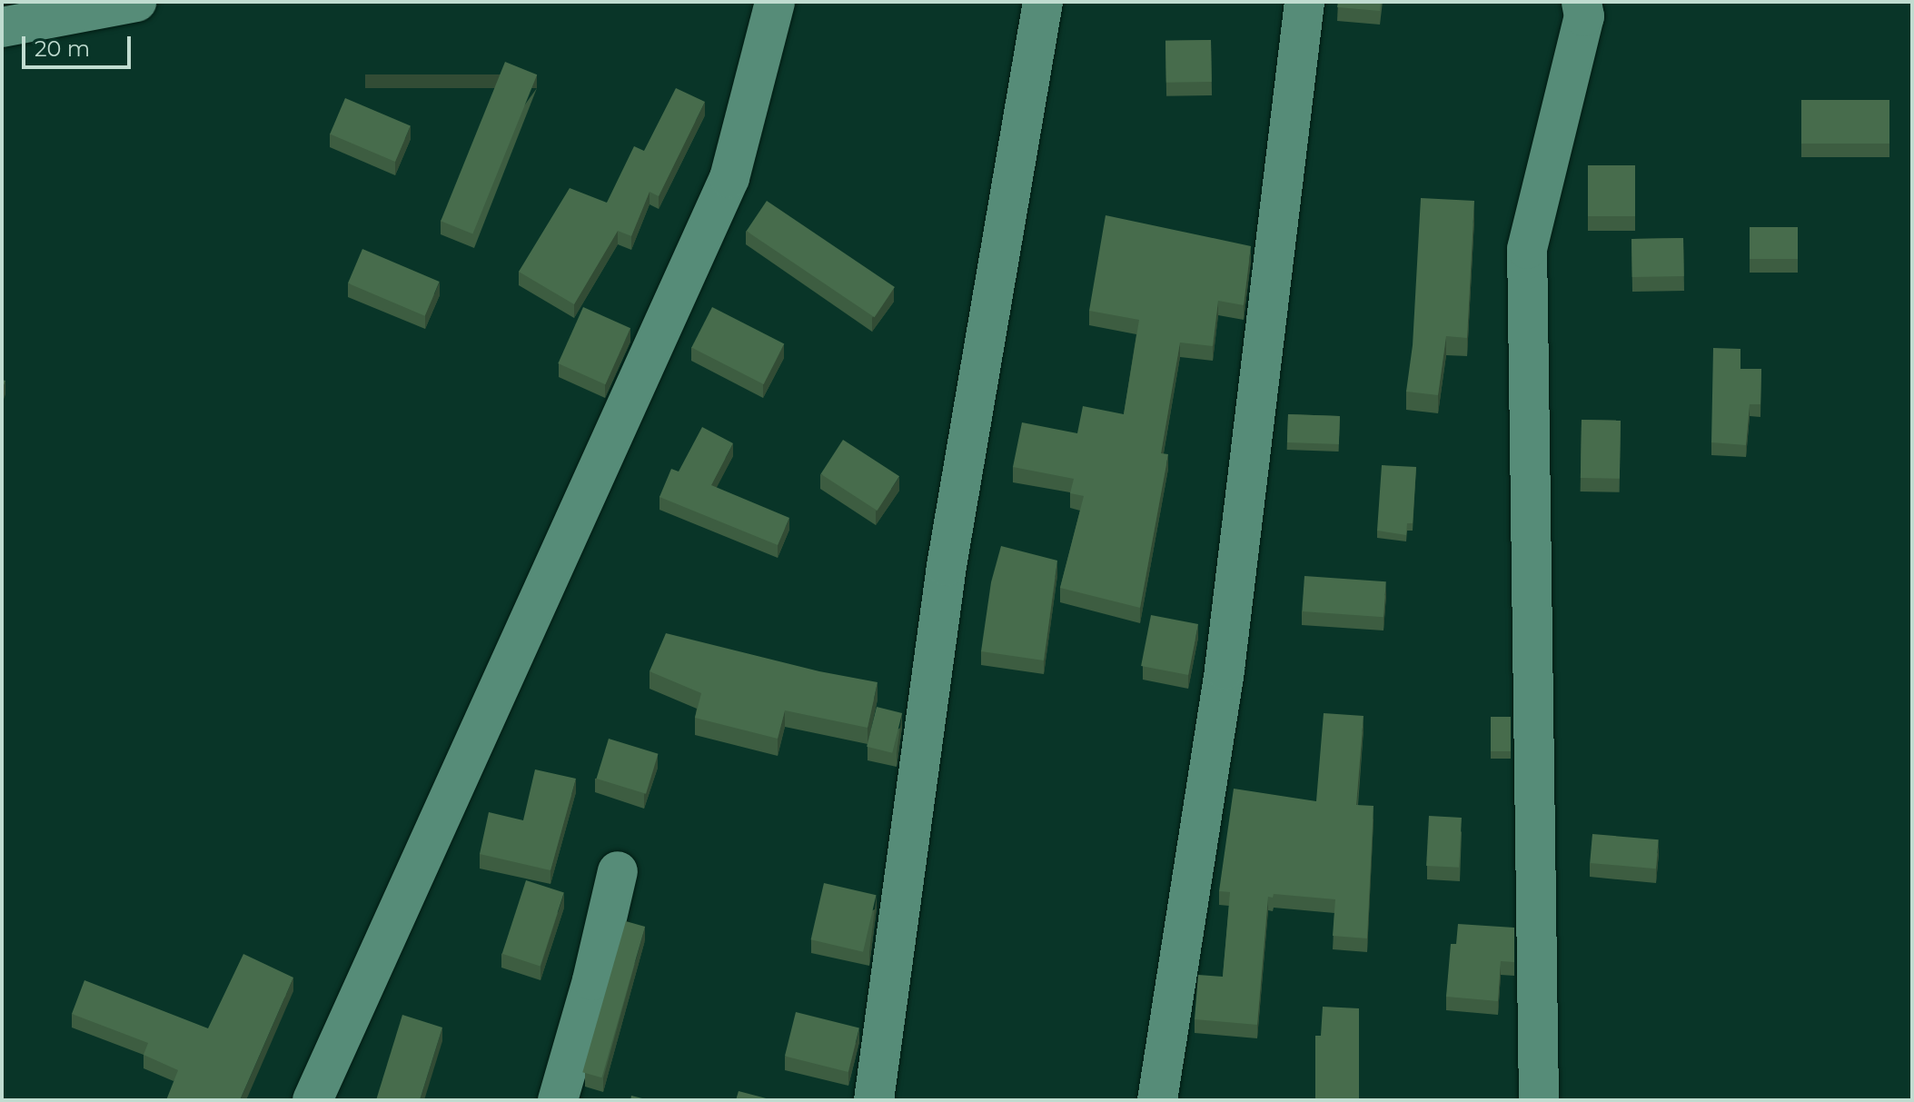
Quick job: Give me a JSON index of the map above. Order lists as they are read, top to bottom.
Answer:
{
  "scale_bar": "20 m"
}
